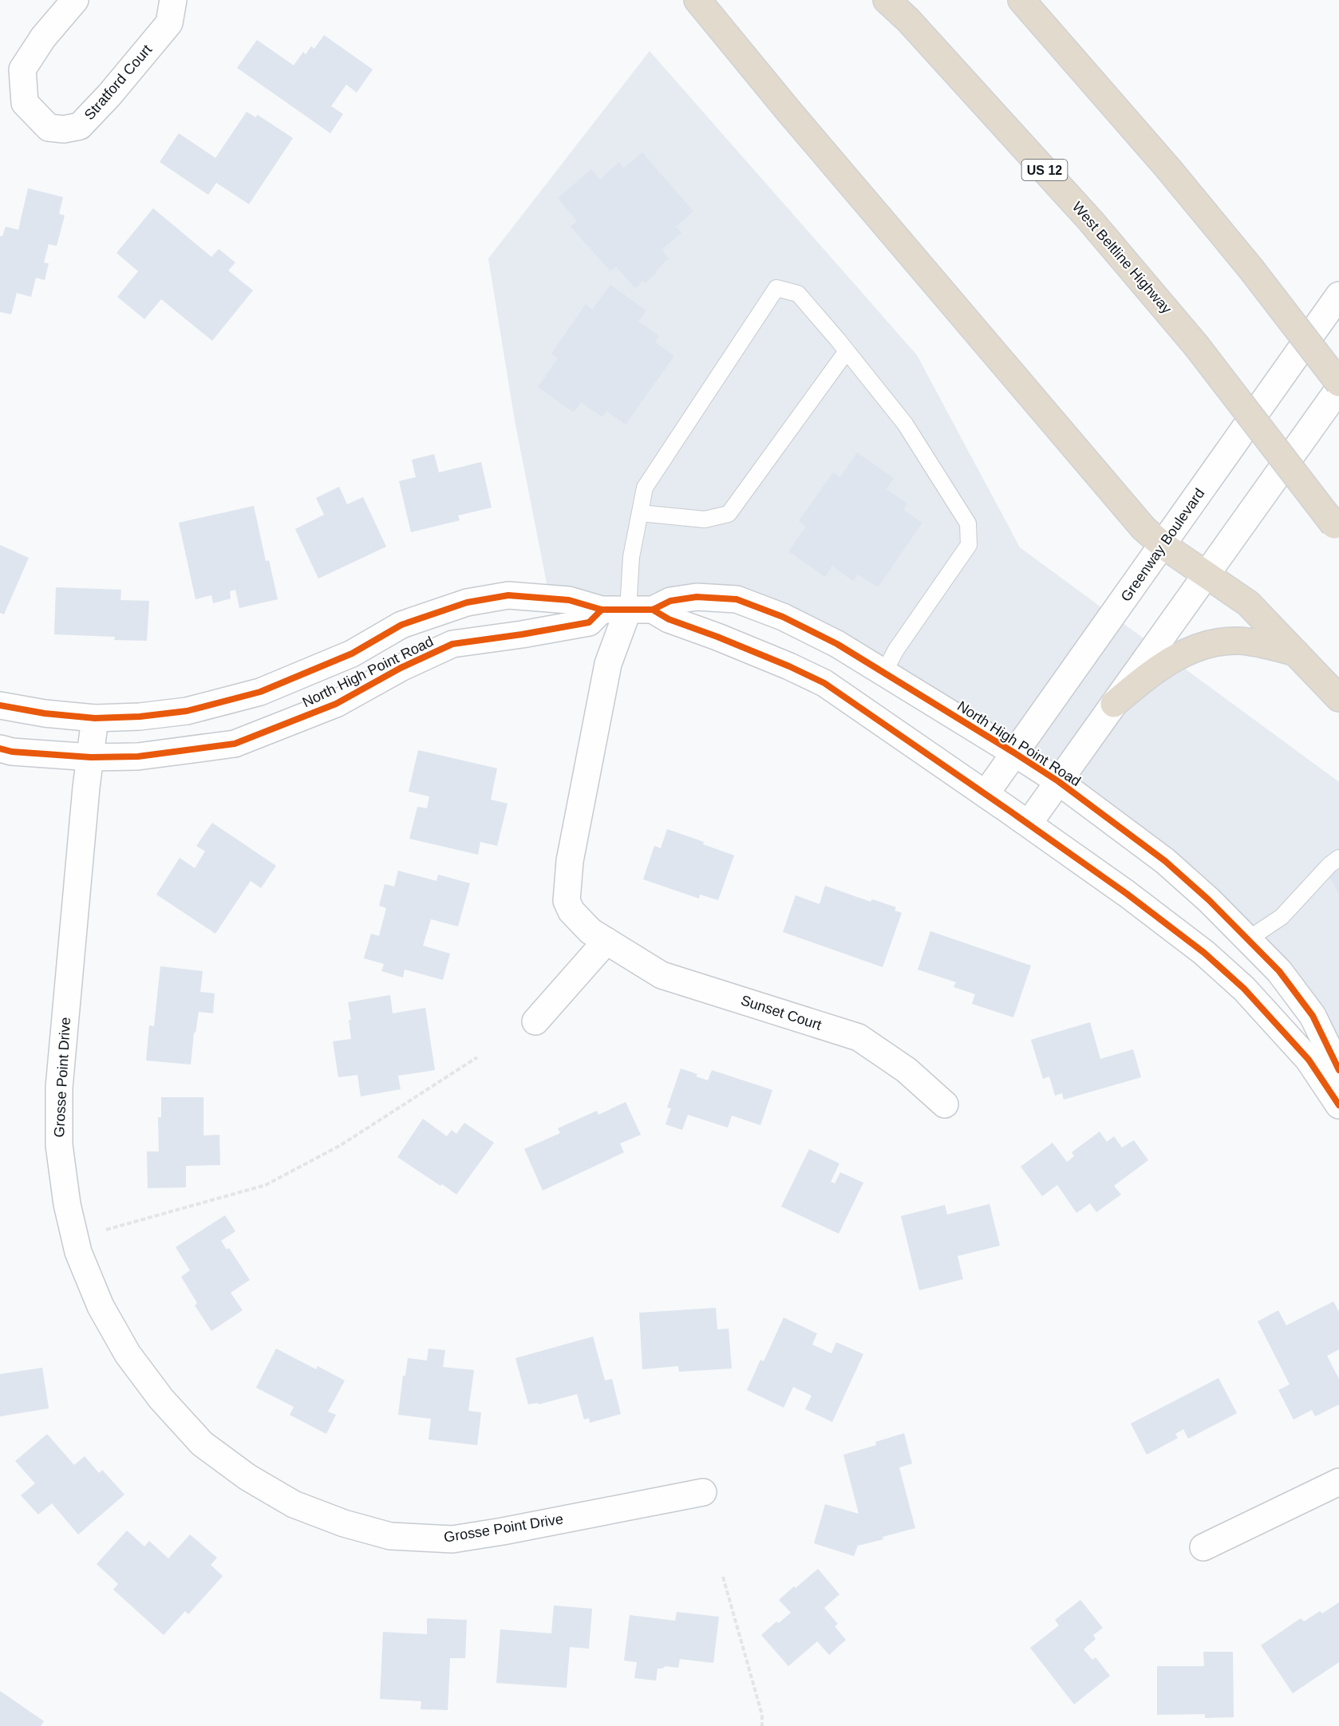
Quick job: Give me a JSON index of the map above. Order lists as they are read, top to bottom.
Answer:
{
  "streets": {
    "highway": ["US 12", "West Beltline Highway"],
    "street": [
      "Stratford Court",
      "Greenway Boulevard",
      "North High Point Road",
      "Sunset Court",
      "Grosse Point Drive"
    ]
  },
  "crossings": [
    ["Greenway Boulevard", "North High Point Road"],
    ["North High Point Road", "Sunset Court"],
    ["North High Point Road", "Grosse Point Drive"]
  ]
}
